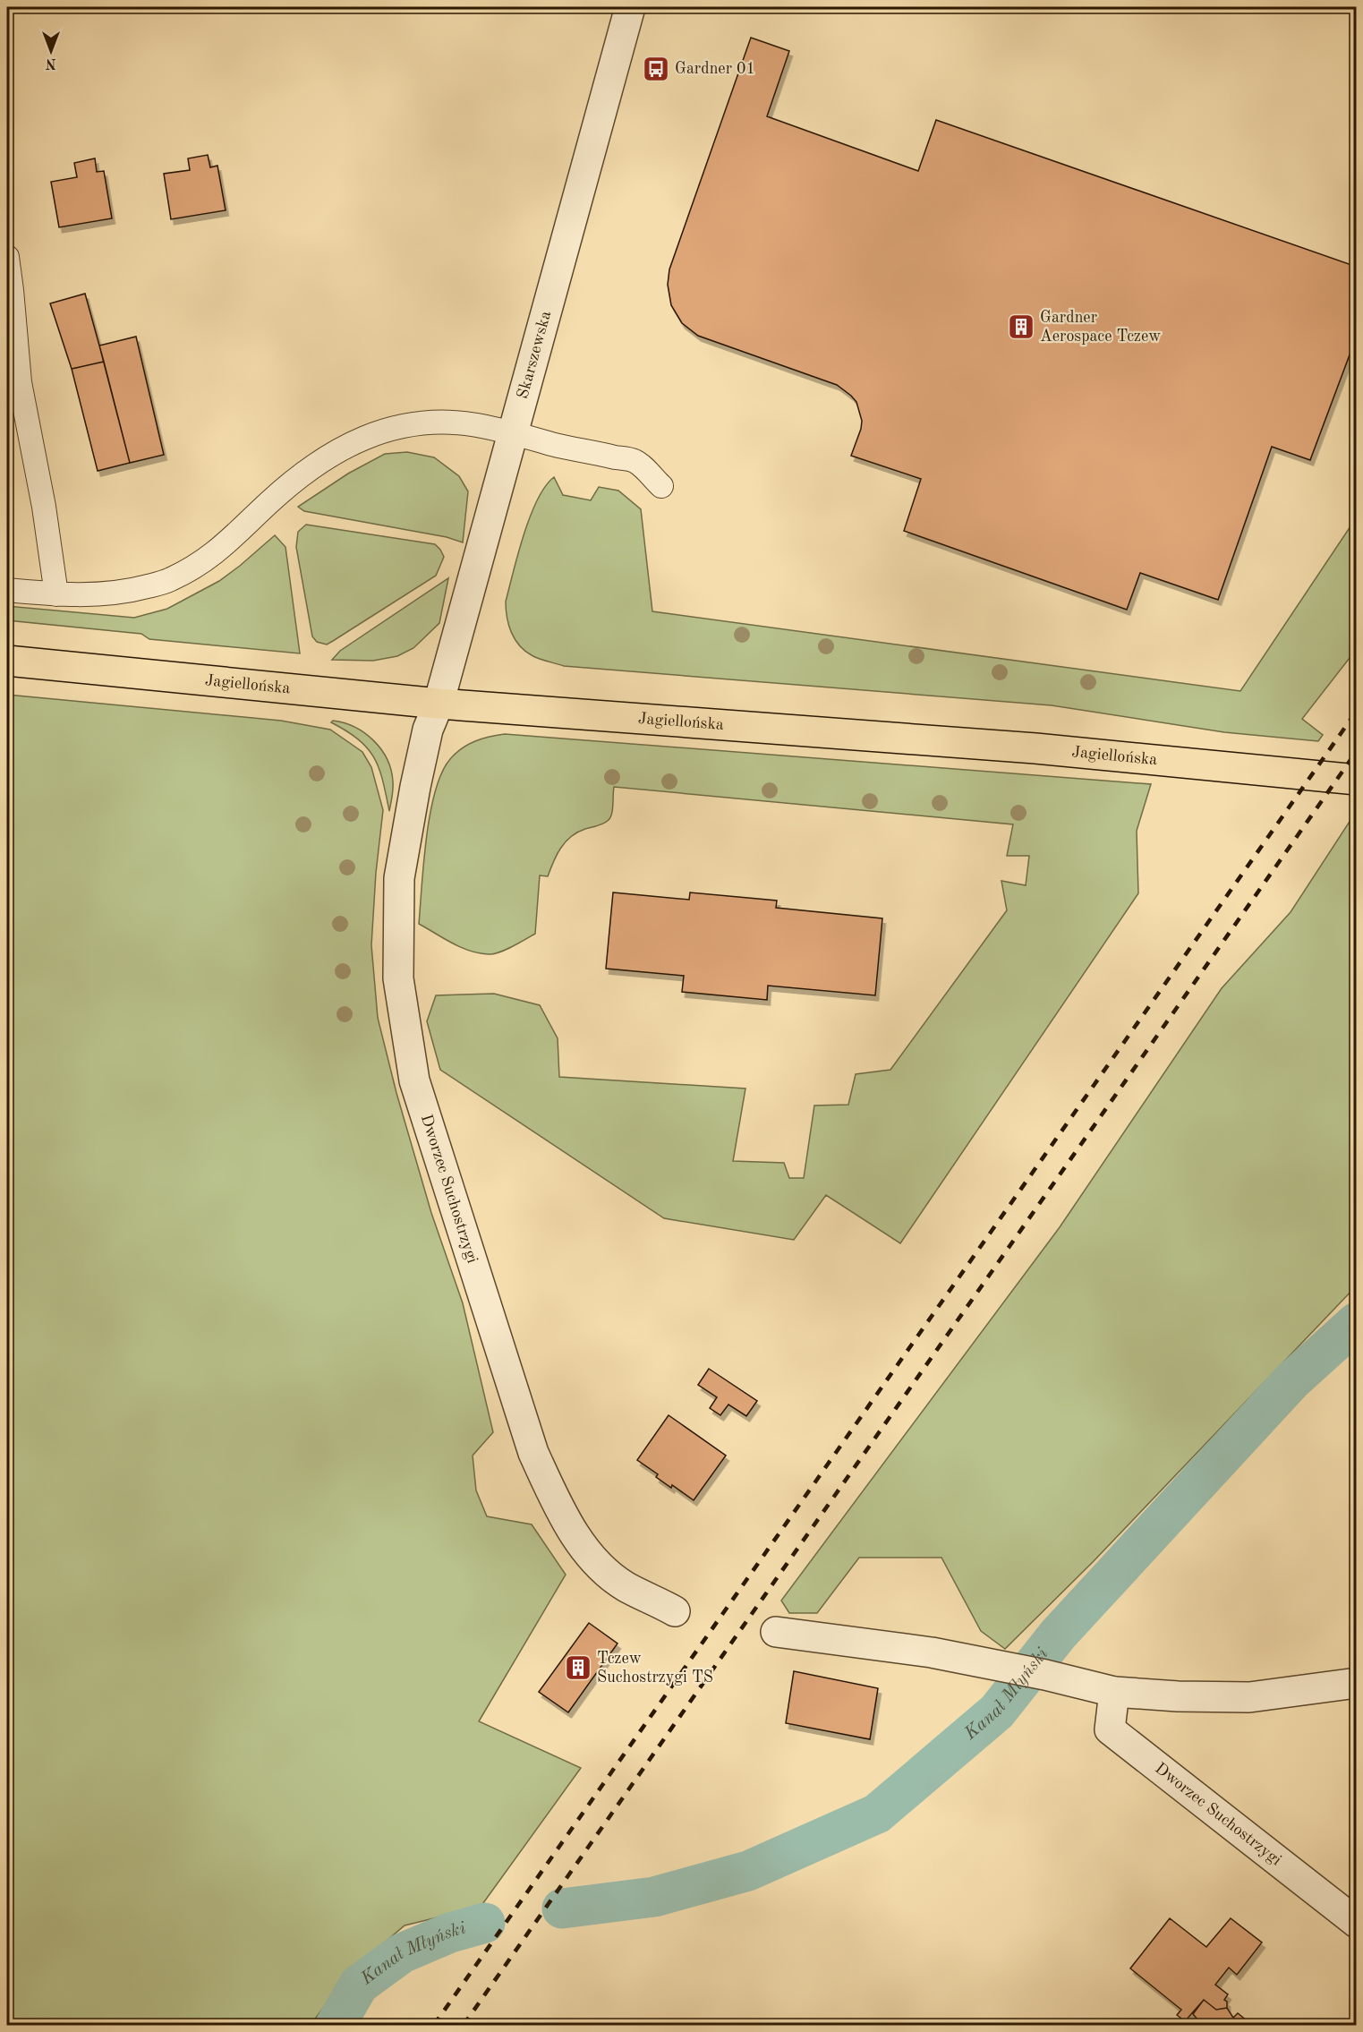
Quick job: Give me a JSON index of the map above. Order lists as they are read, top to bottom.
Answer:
{
  "streets": {
    "main road": ["Jagiellońska"],
    "street": ["Skarszewska", "Dworzec Suchostrzygi"]
  },
  "crossings": [
    ["Skarszewska", "Jagiellońska"],
    ["Skarszewska", "Dworzec Suchostrzygi"],
    ["Jagiellońska", "Dworzec Suchostrzygi"]
  ],
  "water": ["Kanał Młyński"],
  "places": {
    "bus stop": ["Gardner 01"],
    "building": ["Gardner Aerospace Tczew", "Tczew Suchostrzygi TS"]
  },
  "north": "bottom"
}
